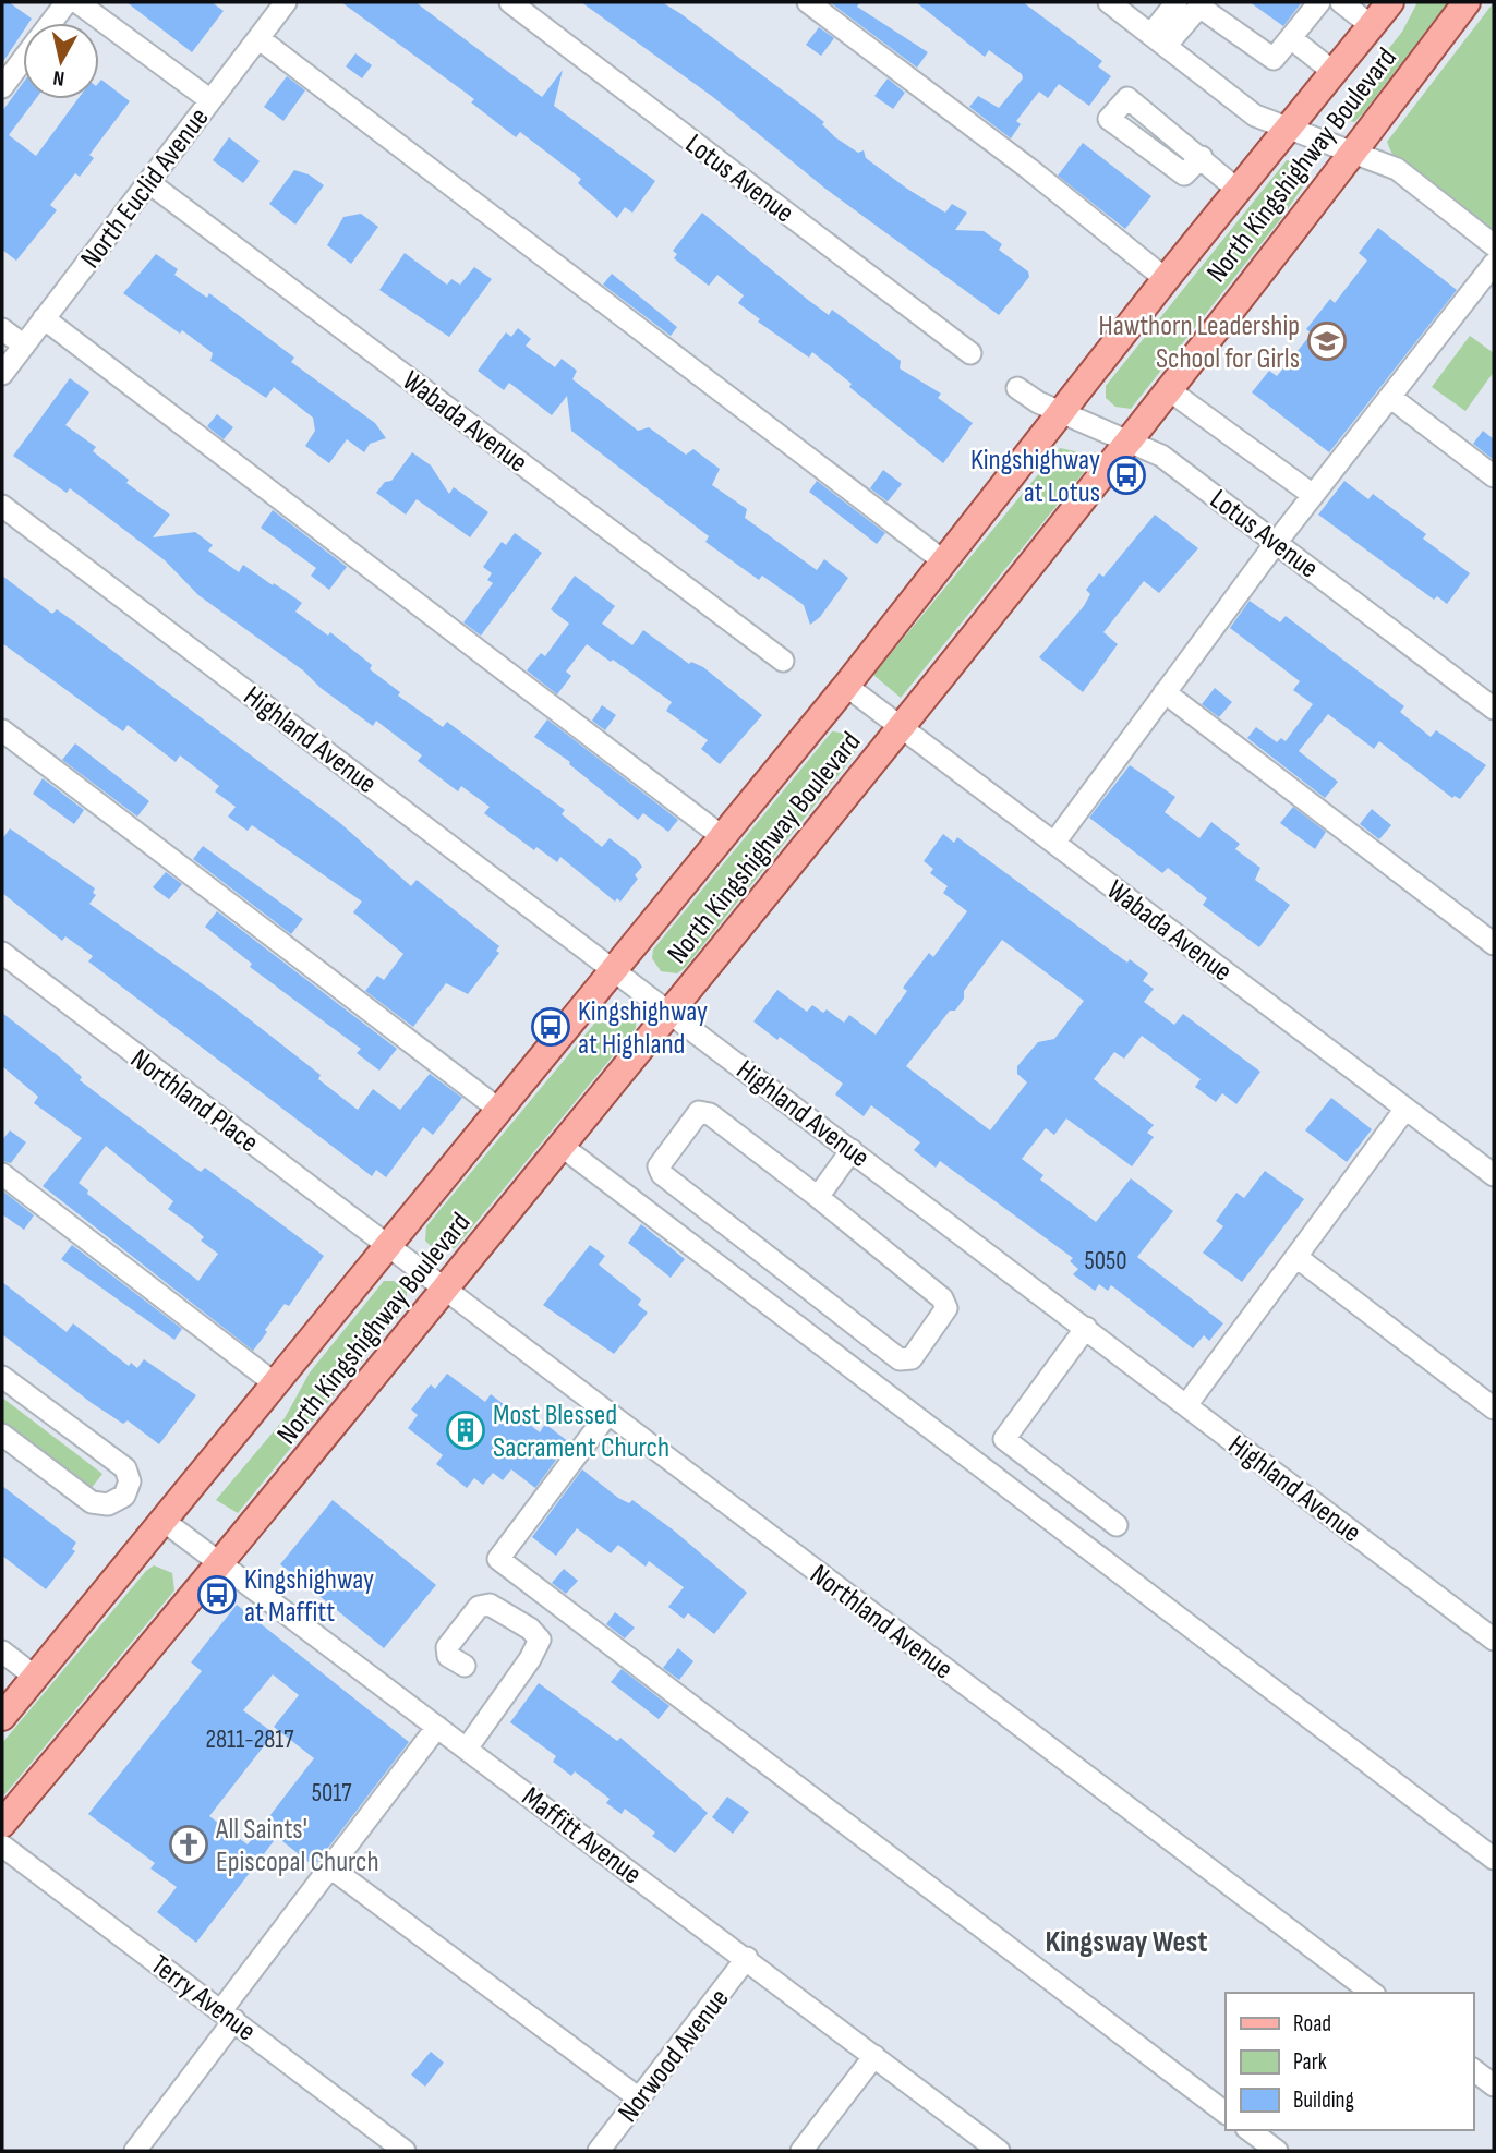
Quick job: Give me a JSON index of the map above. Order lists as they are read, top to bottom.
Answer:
{
  "streets": {
    "main road": ["North Kingshighway Boulevard"],
    "street": [
      "Lotus Avenue",
      "North Euclid Avenue",
      "Wabada Avenue",
      "Highland Avenue",
      "Northland Place",
      "Northland Avenue",
      "Maffitt Avenue",
      "Terry Avenue",
      "Norwood Avenue"
    ]
  },
  "crossings": [
    ["North Kingshighway Boulevard", "Lotus Avenue"],
    ["North Kingshighway Boulevard", "Wabada Avenue"],
    ["North Kingshighway Boulevard", "Highland Avenue"],
    ["North Kingshighway Boulevard", "Northland Place"],
    ["North Kingshighway Boulevard", "Northland Avenue"],
    ["North Kingshighway Boulevard", "Maffitt Avenue"],
    ["North Euclid Avenue", "Wabada Avenue"],
    ["Northland Place", "Northland Avenue"],
    ["Maffitt Avenue", "Norwood Avenue"]
  ],
  "districts": ["Kingsway West"],
  "places": {
    "school or university": ["Hawthorn Leadership School for Girls"],
    "bus stop": ["Kingshighway at Lotus", "Kingshighway at Highland", "Kingshighway at Maffitt"],
    "building": ["Most Blessed Sacrament Church"],
    "church": ["All Saints' Episcopal Church"]
  },
  "house_numbers": ["5050", "2811-2817", "5017"],
  "legend": ["Road", "Park", "Building"],
  "north": "bottom"
}
